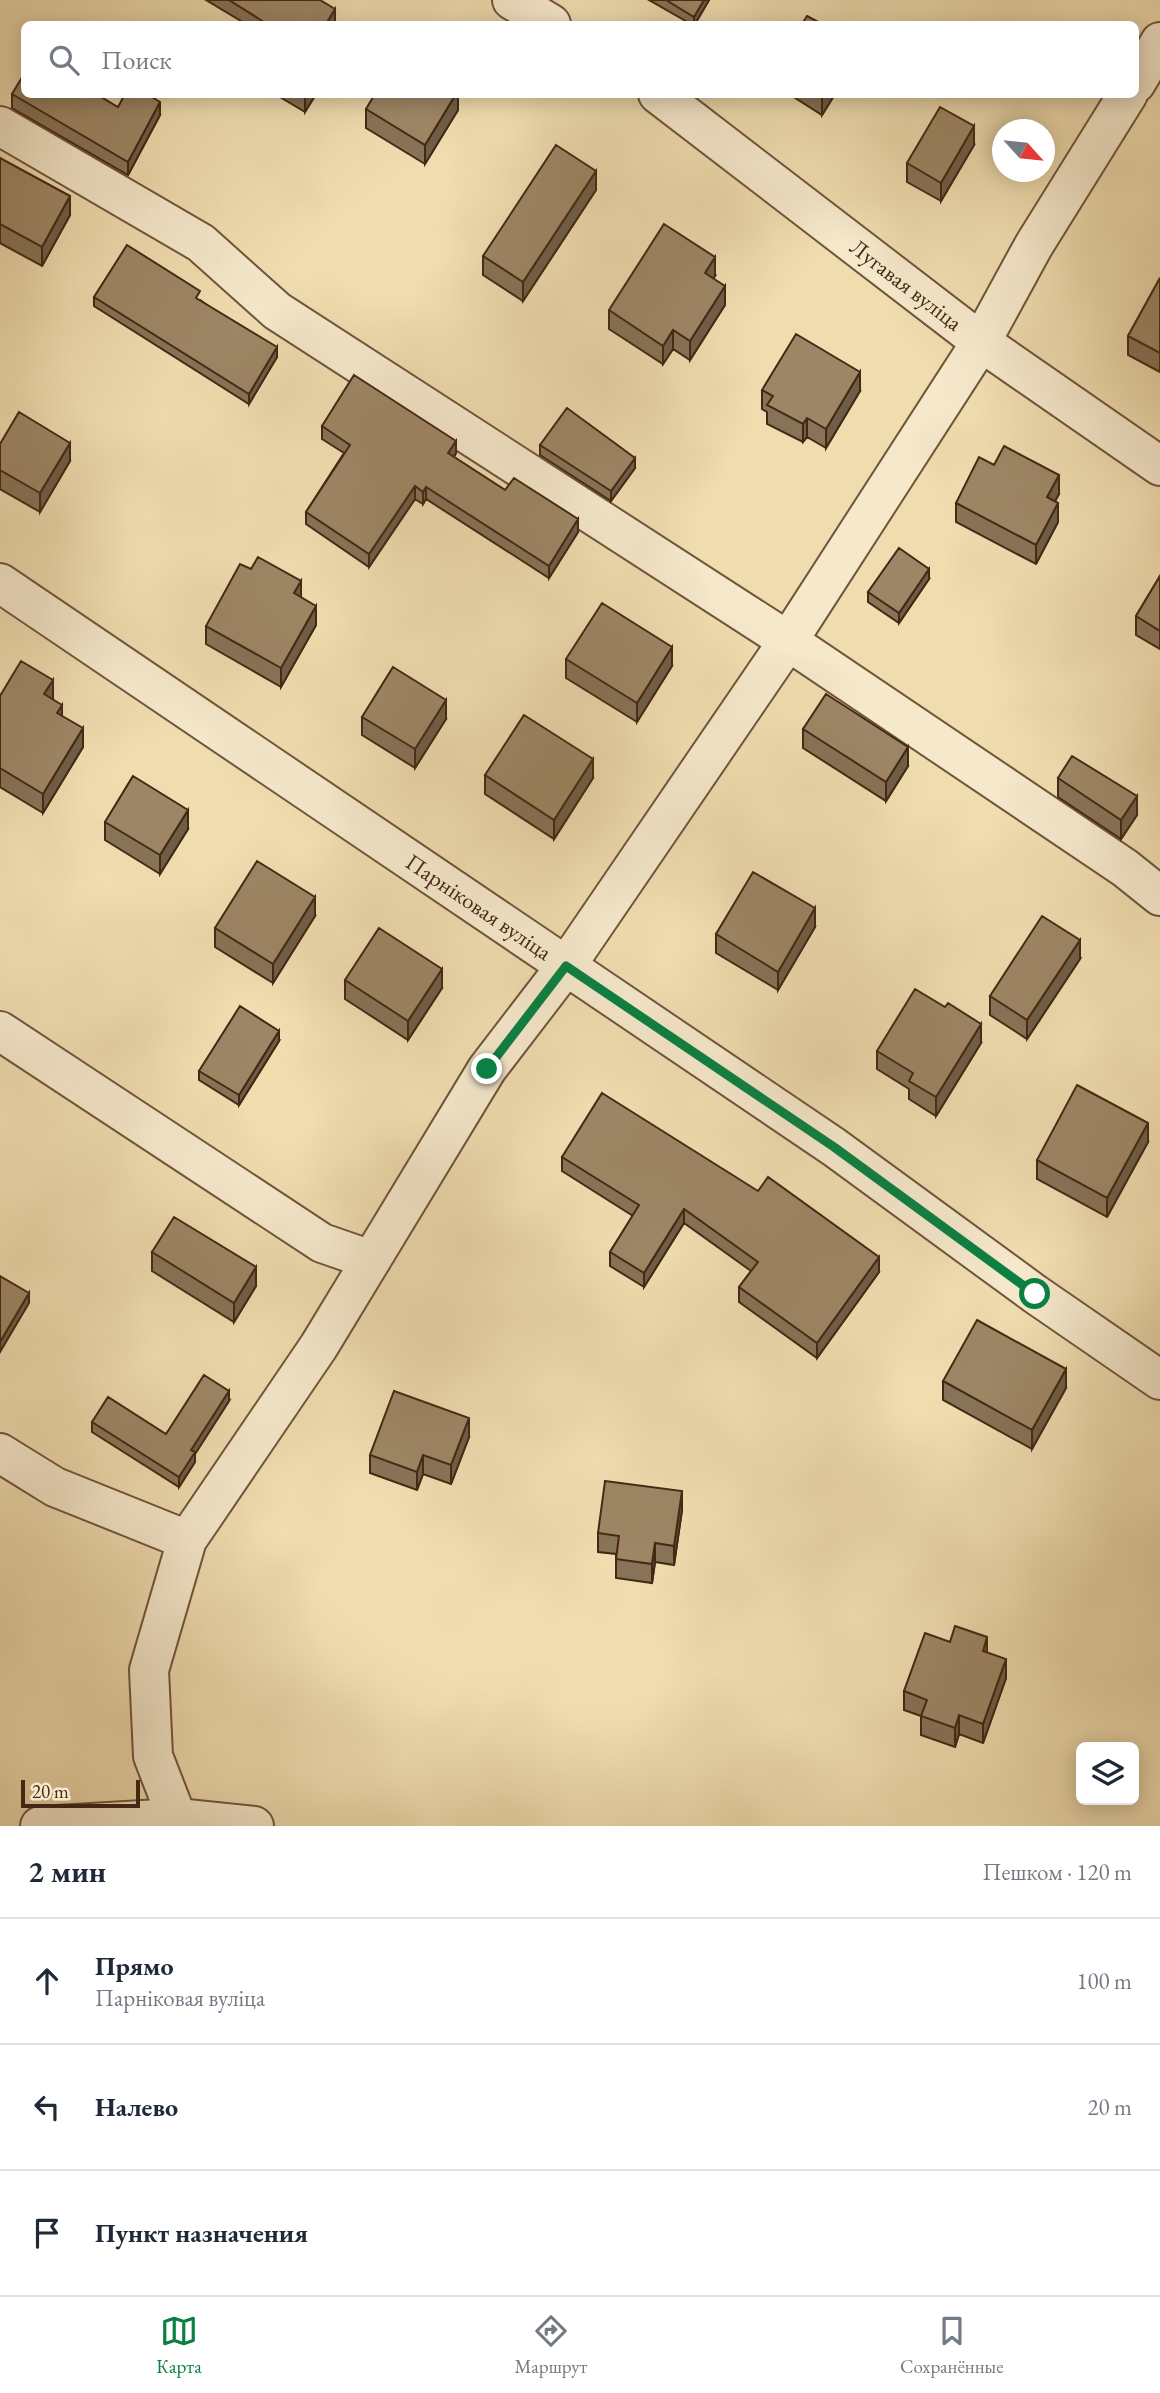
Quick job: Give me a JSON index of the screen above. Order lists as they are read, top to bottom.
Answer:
{
  "streets": {
    "street": ["Лугавая вуліца", "Парніковая вуліца"]
  },
  "scale_bar": "20 m",
  "north": "bottom right",
  "page": {
    "search": "Поиск",
    "scale": "20 m",
    "heading": ["2 мин", "Пешком · 120 m"],
    "list": [
      ["Прямо", "Парніковая вуліца", "100 m"],
      ["Налево", "20 m"],
      "Пункт назначения"
    ],
    "nav": ["Карта", "Маршрут", "Сохранённые"]
  }
}
